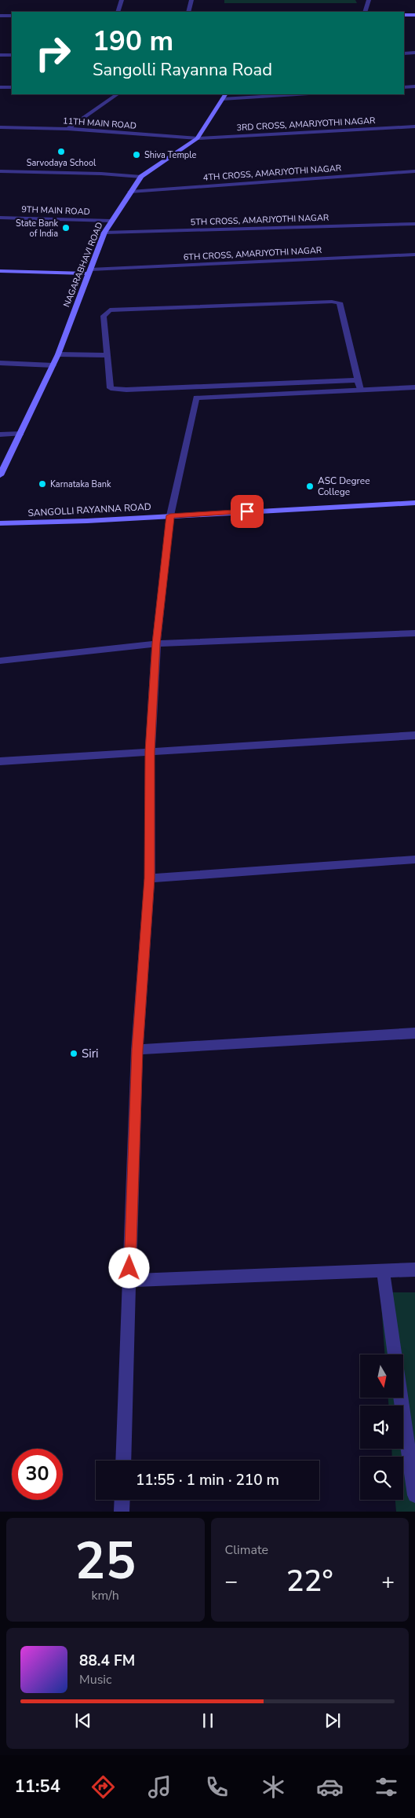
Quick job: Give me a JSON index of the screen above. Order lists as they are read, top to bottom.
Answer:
{
  "streets": {
    "main road": ["NAGARABHAVI ROAD", "SANGOLLI RAYANNA ROAD"],
    "street": [
      "11TH MAIN ROAD",
      "3RD CROSS, AMARJYOTHI NAGAR",
      "4TH CROSS, AMARJYOTHI NAGAR",
      "9TH MAIN ROAD",
      "5TH CROSS, AMARJYOTHI NAGAR",
      "6TH CROSS, AMARJYOTHI NAGAR"
    ]
  },
  "crossings": [
    ["11TH MAIN ROAD", "3RD CROSS, AMARJYOTHI NAGAR"],
    ["11TH MAIN ROAD", "NAGARABHAVI ROAD"],
    ["3RD CROSS, AMARJYOTHI NAGAR", "NAGARABHAVI ROAD"],
    ["4TH CROSS, AMARJYOTHI NAGAR", "NAGARABHAVI ROAD"],
    ["9TH MAIN ROAD", "NAGARABHAVI ROAD"],
    ["5TH CROSS, AMARJYOTHI NAGAR", "NAGARABHAVI ROAD"],
    ["6TH CROSS, AMARJYOTHI NAGAR", "NAGARABHAVI ROAD"]
  ],
  "places": [
    "Sarvodaya School",
    "Shiva Temple",
    "State Bank of India",
    "Karnataka Bank",
    "ASC Degree College",
    "Siri"
  ],
  "north": "bottom",
  "page": {
    "turn": ["190 m", "Sangolli Rayanna Road"],
    "limit": "30",
    "trip": "11:55 · 1 min · 210 m",
    "tile": [
      ["25", "km/h"],
      "Climate"
    ],
    "heat": ["−", "22°", "+"],
    "song": ["88.4 FM", "Music"],
    "tabs": "11:54"
  }
}
